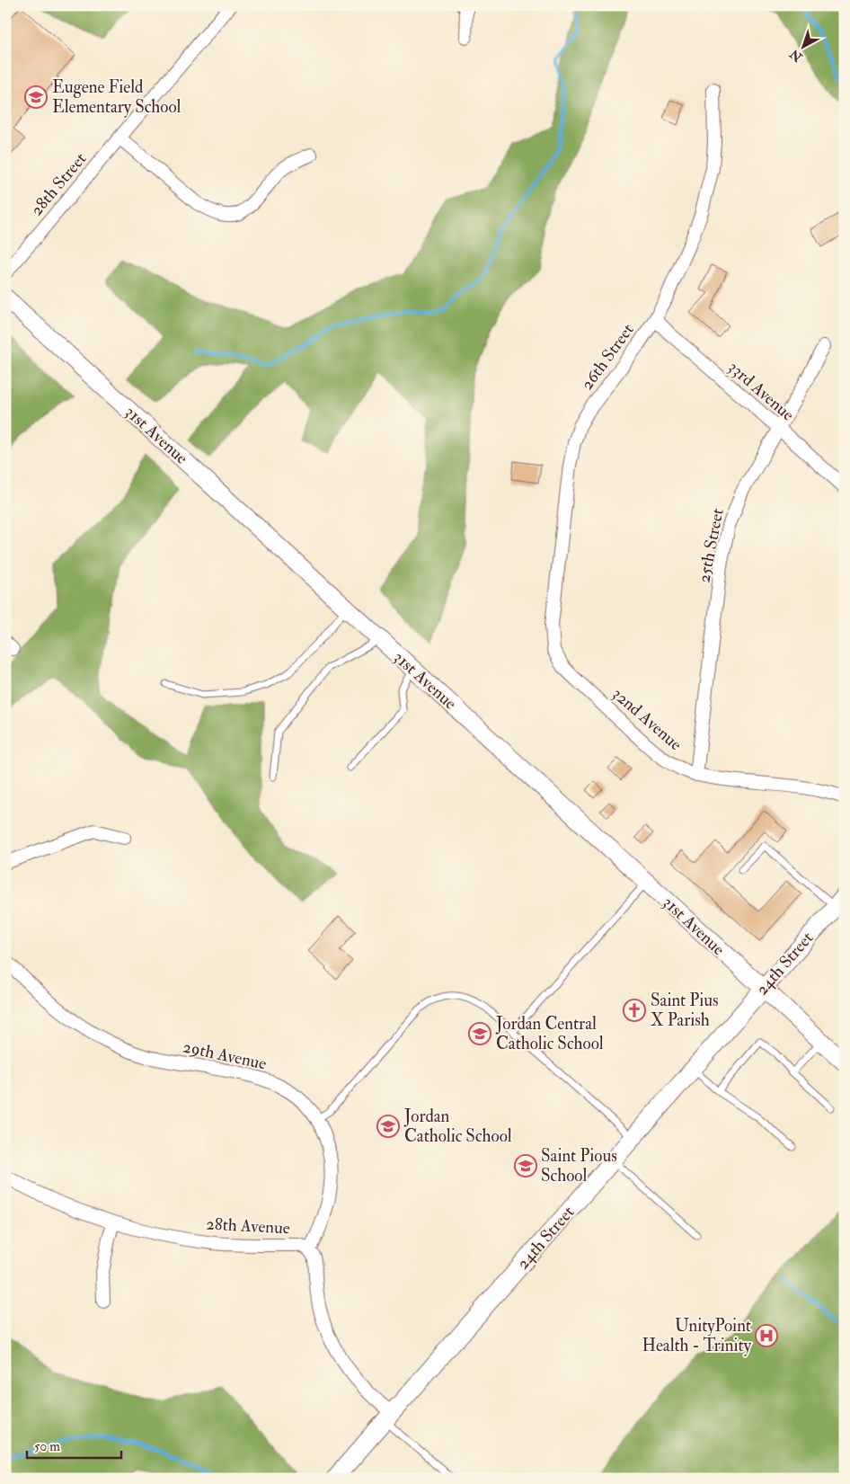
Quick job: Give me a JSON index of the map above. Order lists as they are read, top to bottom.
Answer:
{
  "streets": {
    "street": [
      "28th Street",
      "26th Street",
      "33rd Avenue",
      "31st Avenue",
      "25th Street",
      "32nd Avenue",
      "24th Street",
      "29th Avenue",
      "28th Avenue"
    ]
  },
  "crossings": [
    ["26th Street", "33rd Avenue"],
    ["26th Street", "32nd Avenue"],
    ["33rd Avenue", "25th Street"],
    ["31st Avenue", "24th Street"],
    ["25th Street", "32nd Avenue"],
    ["24th Street", "28th Avenue"],
    ["29th Avenue", "28th Avenue"]
  ],
  "places": {
    "school or university": [
      "Eugene Field Elementary School",
      "Jordan Central Catholic School",
      "Jordan Catholic School",
      "Saint Pious School"
    ],
    "church": ["Saint Pius X Parish"],
    "hospital": ["UnityPoint Health - Trinity"]
  },
  "scale_bar": "50 m",
  "north": "bottom left"
}
